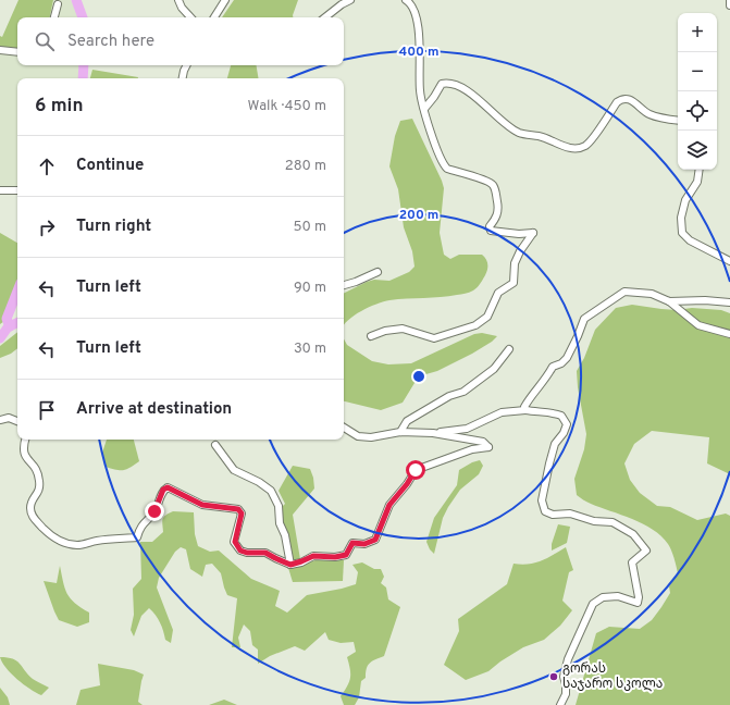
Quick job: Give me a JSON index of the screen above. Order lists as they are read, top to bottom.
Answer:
{
  "places": ["გორას საჯარო სკოლა"],
  "page": {
    "map_buttons": ["+", "−"],
    "search": "Search here",
    "heading": ["6 min", "Walk · 450 m"],
    "list": [
      ["Continue", "280 m"],
      ["Turn right", "50 m"],
      ["Turn left", "90 m"],
      ["Turn left", "30 m"],
      "Arrive at destination"
    ]
  },
  "rings": ["400 m", "200 m"]
}
